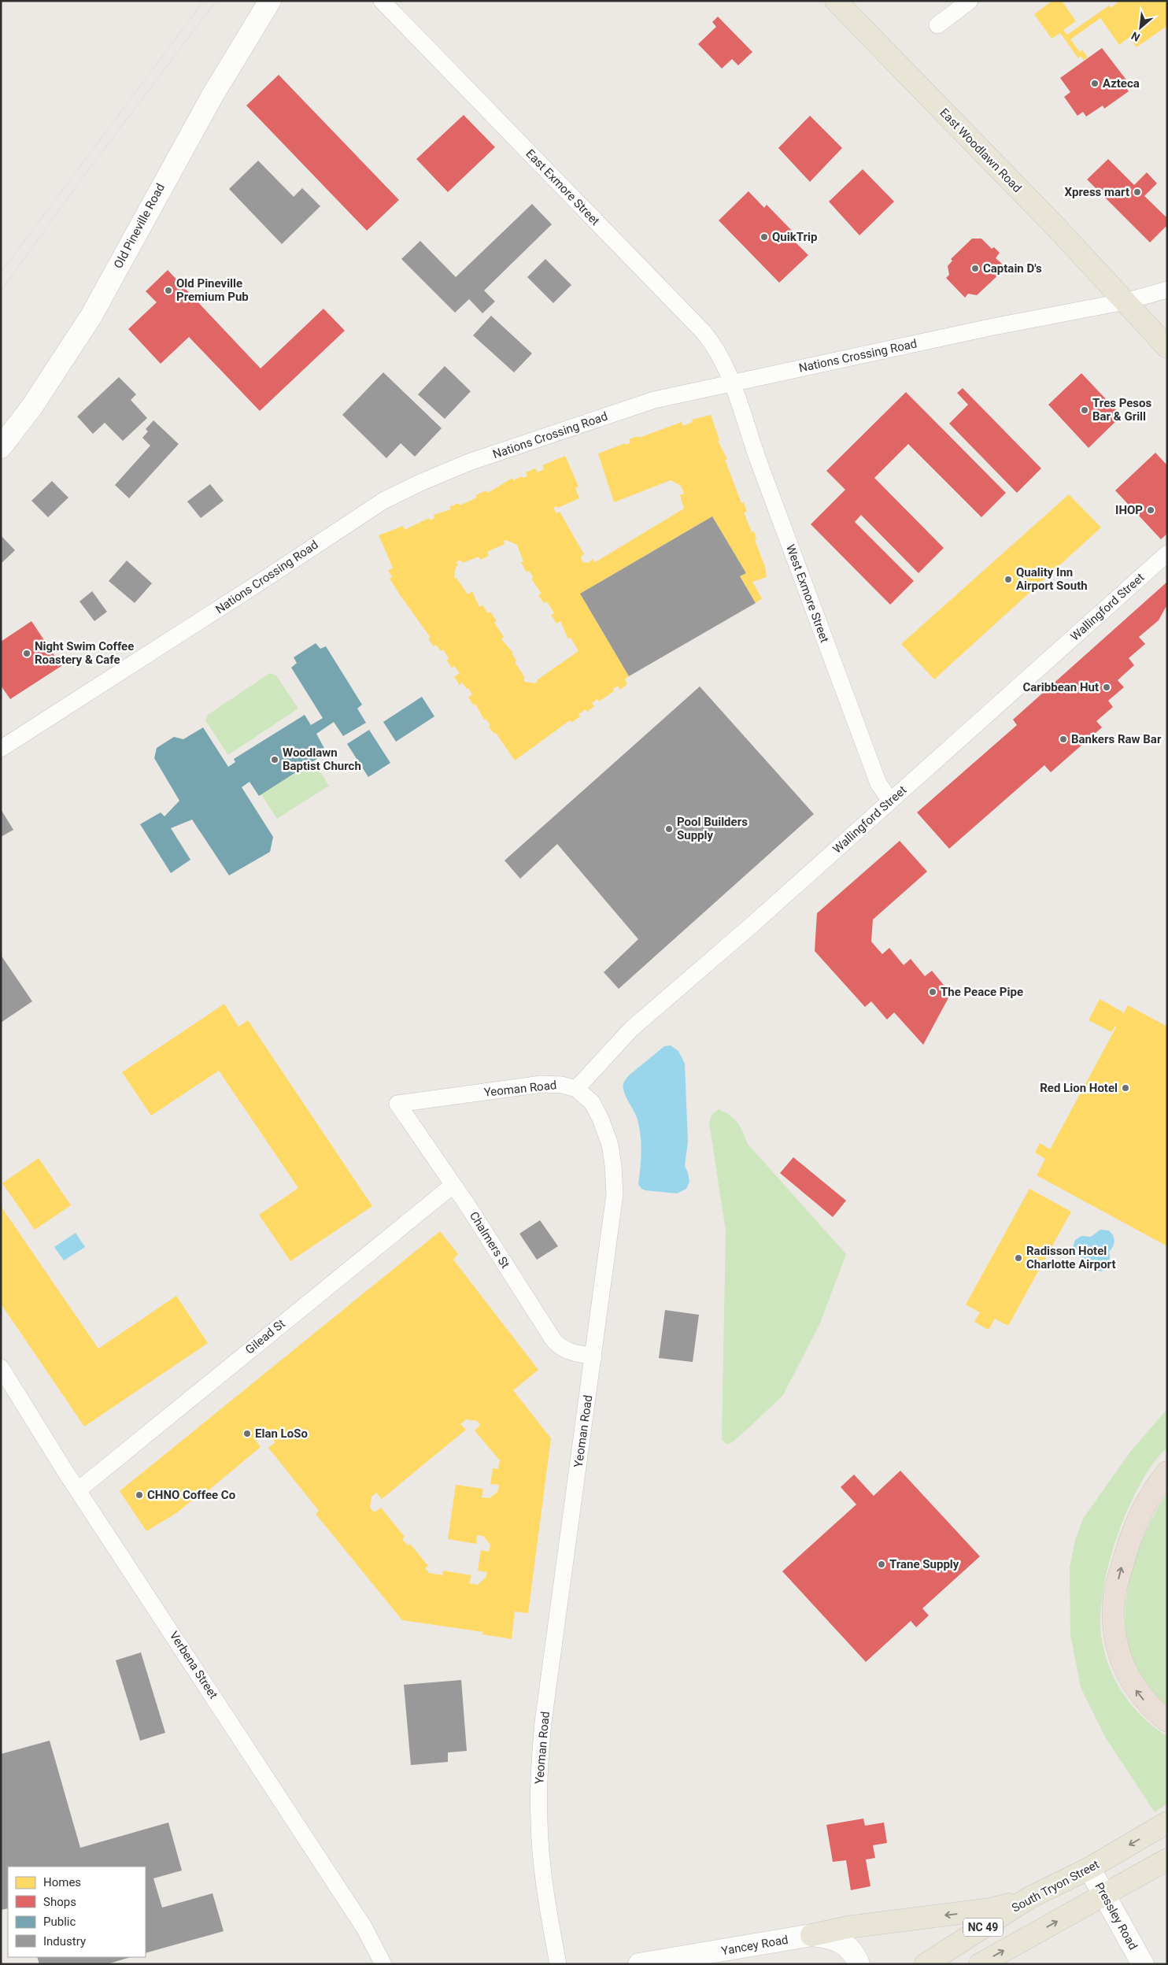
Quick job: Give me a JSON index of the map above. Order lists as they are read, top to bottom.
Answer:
{
  "streets": {
    "main road": ["East Woodlawn Road", "South Tryon Street", "NC 49"],
    "street": [
      "East Exmore Street",
      "Old Pineville Road",
      "Nations Crossing Road",
      "West Exmore Street",
      "Wallingford Street",
      "Yeoman Road",
      "Chalmers St",
      "Gilead St",
      "Verbena Street",
      "Pressley Road",
      "Yancey Road"
    ]
  },
  "crossings": [
    ["East Woodlawn Road", "Nations Crossing Road"],
    ["East Exmore Street", "Nations Crossing Road"],
    ["East Exmore Street", "West Exmore Street"],
    ["Nations Crossing Road", "West Exmore Street"],
    ["West Exmore Street", "Wallingford Street"],
    ["Wallingford Street", "Yeoman Road"],
    ["Yeoman Road", "Chalmers St"],
    ["Chalmers St", "Gilead St"],
    ["Gilead St", "Verbena Street"],
    ["South Tryon Street", "Pressley Road"],
    ["Pressley Road", "NC 49"]
  ],
  "places": [
    "Azteca",
    "Xpress mart",
    "QuikTrip",
    "Captain D's",
    "Old Pineville Premium Pub",
    "Tres Pesos Bar & Grill",
    "IHOP",
    "Quality Inn Airport South",
    "Night Swim Coffee Roastery & Cafe",
    "Caribbean Hut",
    "Bankers Raw Bar",
    "Woodlawn Baptist Church",
    "Pool Builders Supply",
    "The Peace Pipe",
    "Red Lion Hotel",
    "Radisson Hotel Charlotte Airport",
    "Elan LoSo",
    "CHNO Coffee Co",
    "Trane Supply"
  ],
  "legend": [
    "Homes",
    "Shops",
    "Public",
    "Industry"
  ],
  "north": "bottom left"
}
